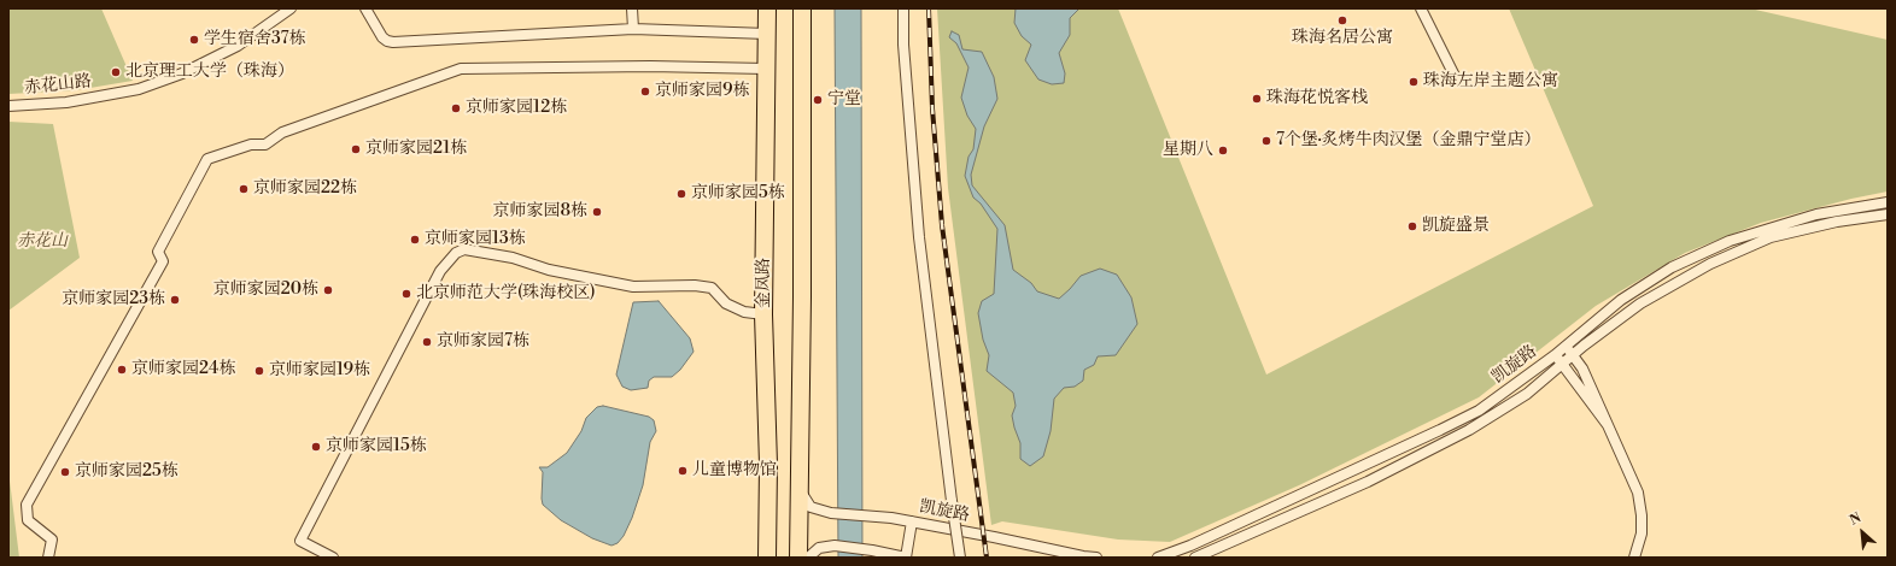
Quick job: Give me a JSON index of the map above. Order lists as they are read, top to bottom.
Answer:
{
  "streets": {
    "highway": ["金凤路"],
    "street": ["赤花山路", "凯旋路"]
  },
  "parks": ["赤花山"],
  "places": [
    "珠海名居公寓",
    "学生宿舍37栋",
    "北京理工大学（珠海）",
    "珠海左岸主题公寓",
    "京师家园9栋",
    "珠海花悦客栈",
    "宁堂",
    "京师家园12栋",
    "7个堡·炙烤牛肉汉堡（金鼎宁堂店）",
    "京师家园21栋",
    "星期八",
    "京师家园22栋",
    "京师家园5栋",
    "京师家园8栋",
    "凯旋盛景",
    "京师家园13栋",
    "京师家园20栋",
    "北京师范大学(珠海校区)",
    "京师家园23栋",
    "京师家园7栋",
    "京师家园24栋",
    "京师家园19栋",
    "京师家园15栋",
    "儿童博物馆",
    "京师家园25栋"
  ],
  "north": "top left"
}
